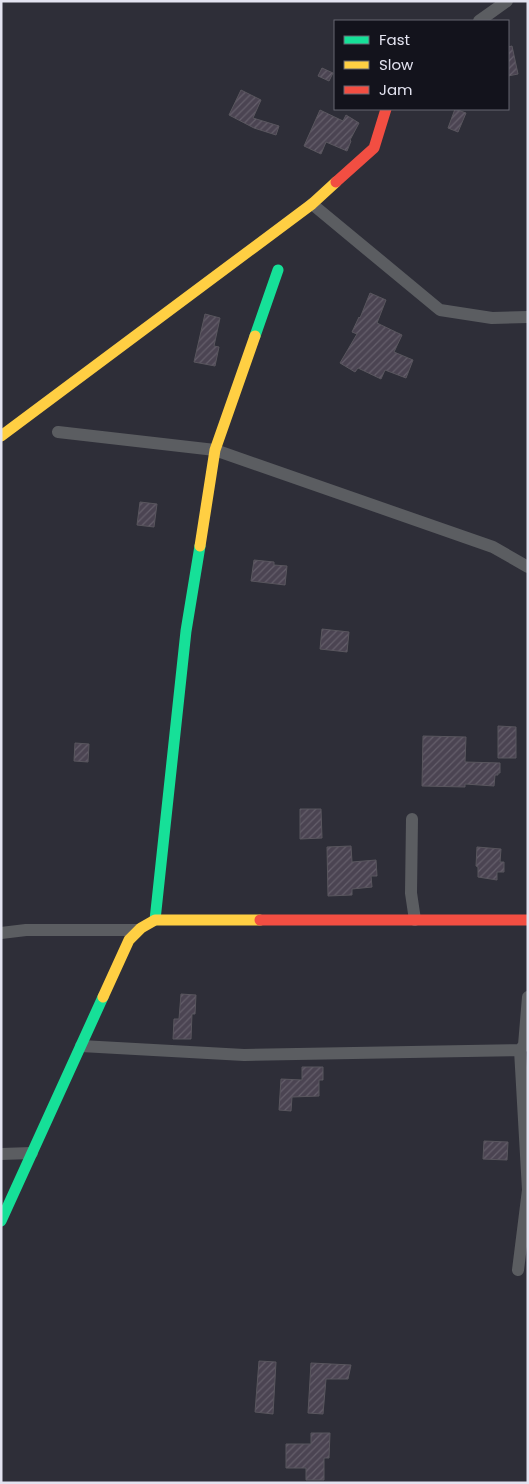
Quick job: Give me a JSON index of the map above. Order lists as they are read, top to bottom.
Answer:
{
  "legend": ["Fast", "Slow", "Jam"]
}
